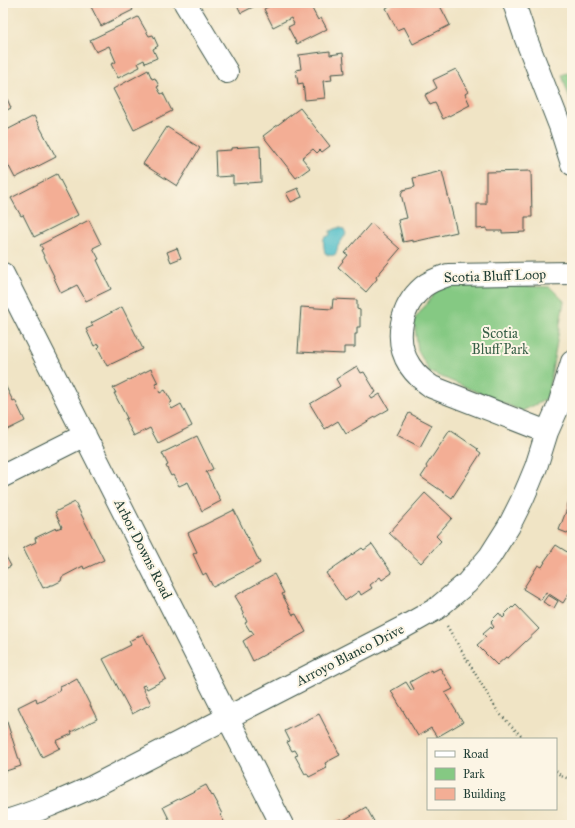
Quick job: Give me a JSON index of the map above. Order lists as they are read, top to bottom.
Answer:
{
  "streets": {
    "street": ["Scotia Bluff Loop", "Arbor Downs Road", "Arroyo Blanco Drive"]
  },
  "crossings": [
    ["Scotia Bluff Loop", "Arroyo Blanco Drive"],
    ["Arbor Downs Road", "Arroyo Blanco Drive"]
  ],
  "parks": ["Scotia Bluff Park"],
  "legend": ["Road", "Park", "Building"]
}
